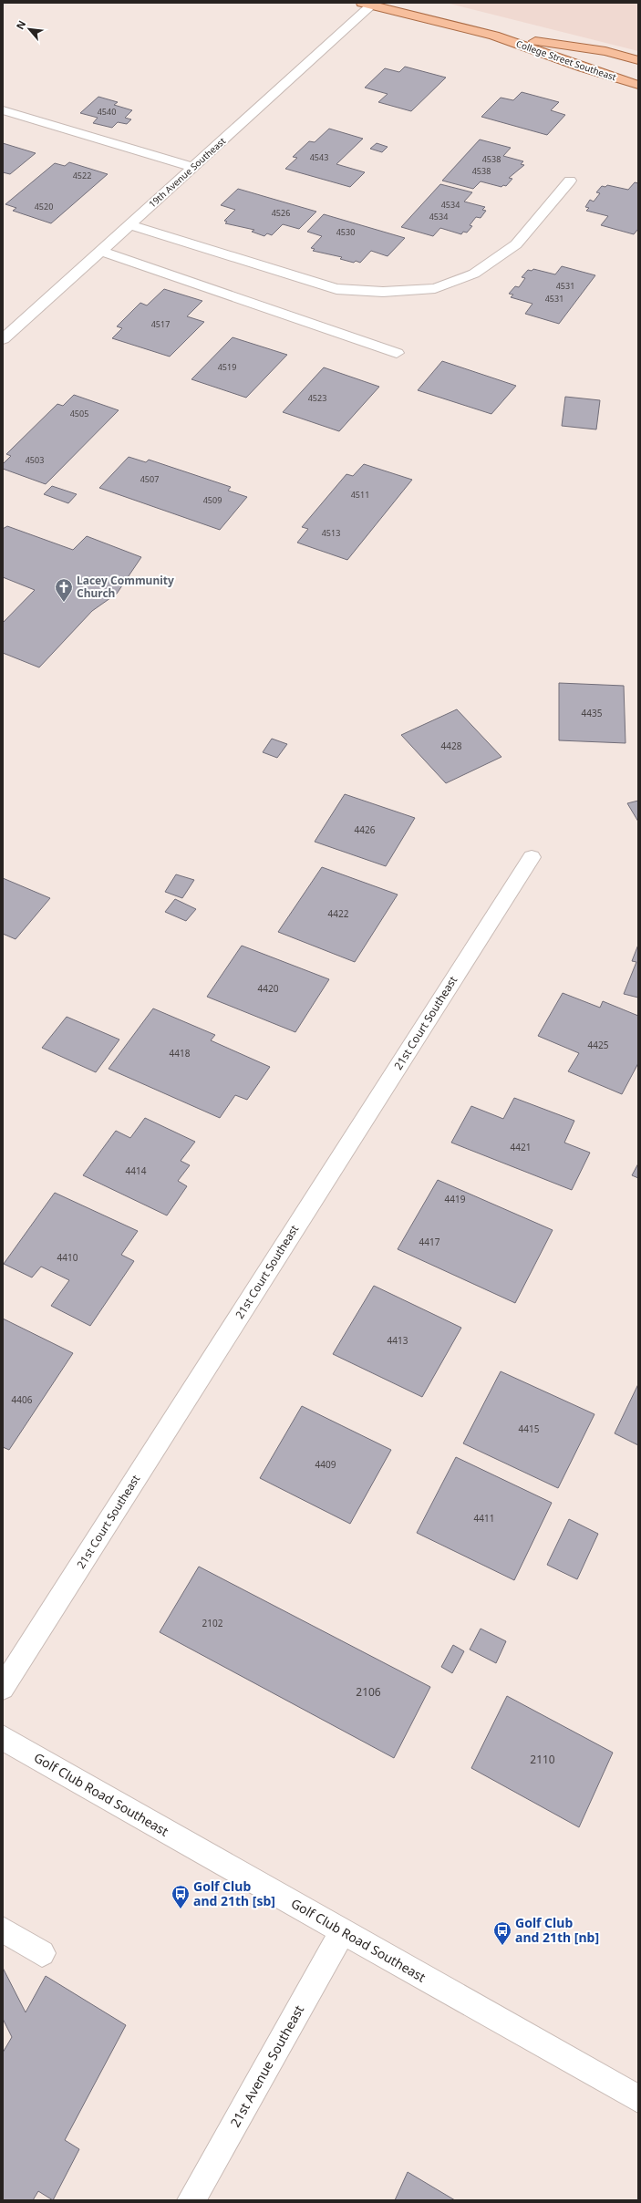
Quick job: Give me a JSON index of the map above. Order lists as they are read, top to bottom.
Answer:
{
  "streets": {
    "main road": ["College Street Southeast"],
    "street": [
      "19th Avenue Southeast",
      "21st Court Southeast",
      "Golf Club Road Southeast",
      "21st Avenue Southeast"
    ]
  },
  "crossings": [
    ["College Street Southeast", "19th Avenue Southeast"],
    ["Golf Club Road Southeast", "21st Avenue Southeast"]
  ],
  "places": {
    "church": ["Lacey Community Church"],
    "bus stop": ["Golf Club and 21th [sb]", "Golf Club and 21th [nb]"]
  },
  "house_numbers": [
    "4540",
    "4543",
    "4538",
    "4538",
    "4522",
    "4534",
    "4520",
    "4526",
    "4534",
    "4530",
    "4531",
    "4531",
    "4517",
    "4519",
    "4523",
    "4505",
    "4503",
    "4507",
    "4511",
    "4509",
    "4513",
    "4435",
    "4428",
    "4426",
    "4422",
    "4420",
    "4425",
    "4418",
    "4421",
    "4414",
    "4419",
    "4417",
    "4410",
    "4413",
    "4406",
    "4415",
    "4409",
    "4411",
    "2102",
    "2106",
    "2110"
  ],
  "north": "top left"
}
